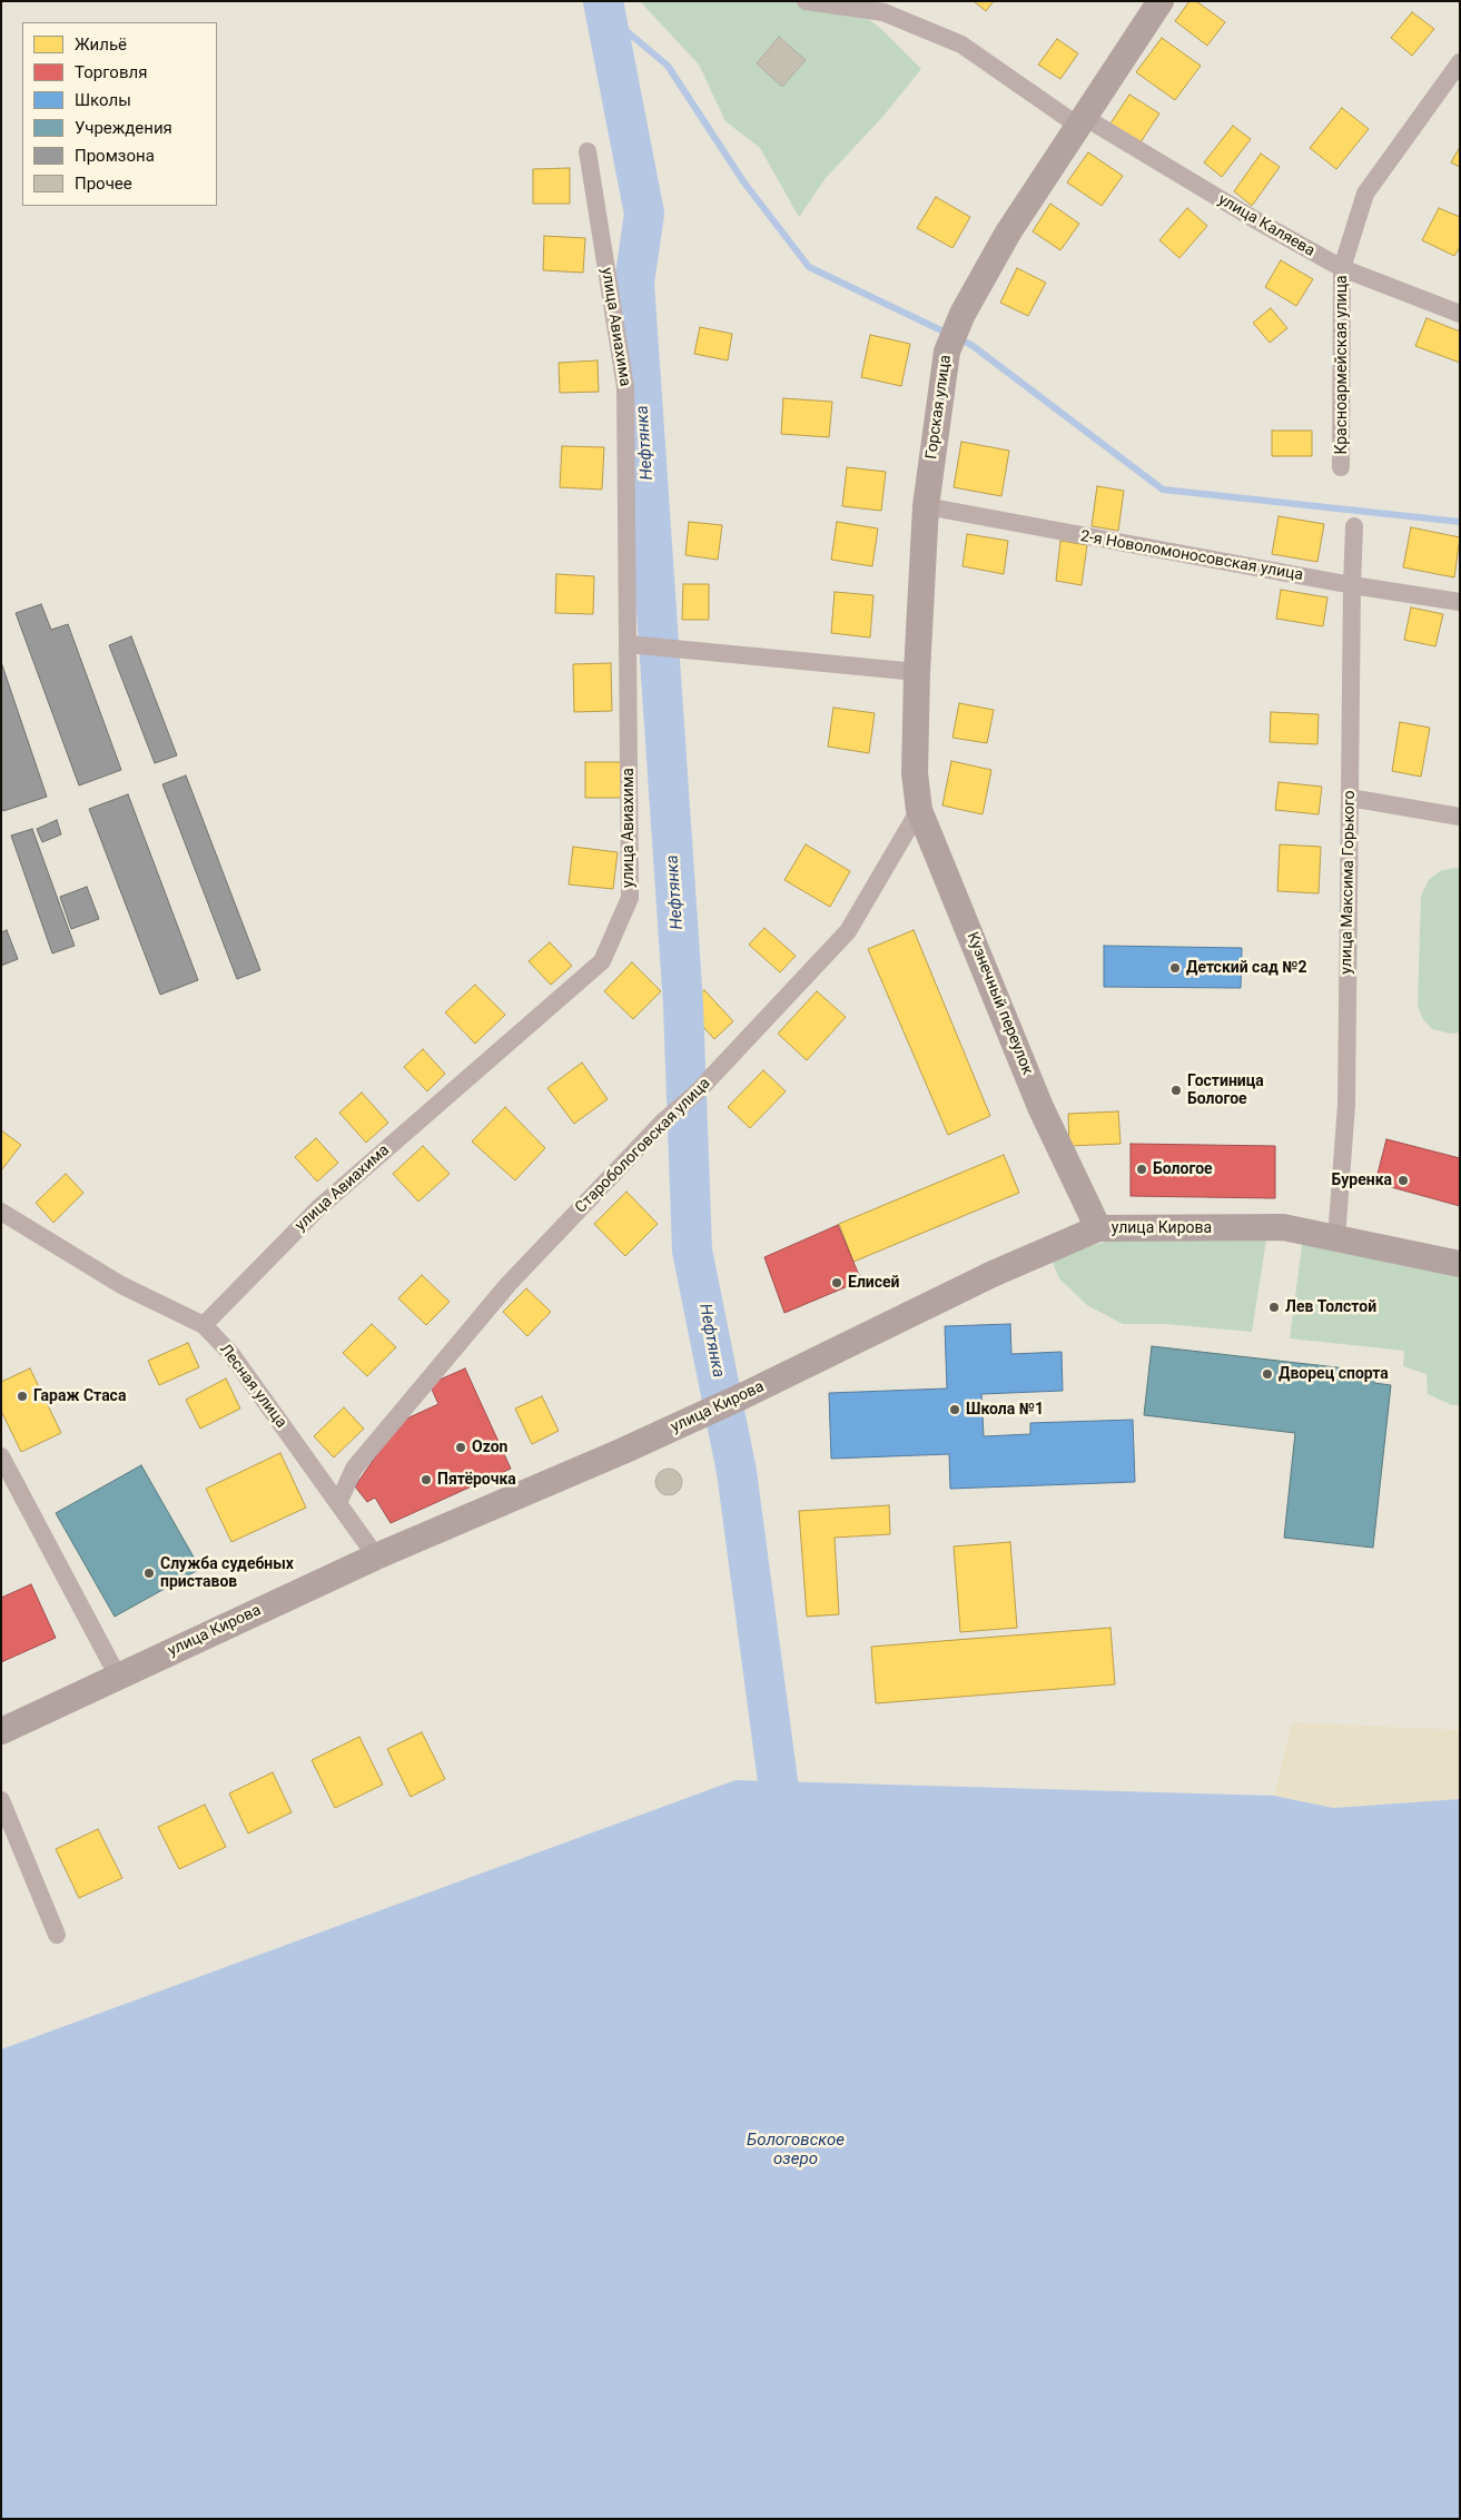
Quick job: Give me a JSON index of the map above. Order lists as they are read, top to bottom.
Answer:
{
  "streets": {
    "main road": ["Горская улица", "Кузнечный переулок", "улица Кирова"],
    "street": [
      "улица Каляева",
      "улица Авиахима",
      "Красноармейская улица",
      "2-я Новоломоносовская улица",
      "улица Максима Горького",
      "Старобологовская улица",
      "Лесная улица"
    ]
  },
  "crossings": [
    ["улица Каляева", "Красноармейская улица"],
    ["улица Каляева", "Горская улица"],
    ["улица Авиахима", "Лесная улица"],
    ["Горская улица", "2-я Новоломоносовская улица"],
    ["Горская улица", "Кузнечный переулок"],
    ["2-я Новоломоносовская улица", "улица Максима Горького"],
    ["улица Максима Горького", "улица Кирова"],
    ["Кузнечный переулок", "Старобологовская улица"],
    ["Кузнечный переулок", "улица Кирова"],
    ["Старобологовская улица", "Лесная улица"],
    ["улица Кирова", "Лесная улица"]
  ],
  "water": ["Нефтянка", "Бологовское озеро"],
  "places": [
    "Детский сад №2",
    "Гостиница Бологое",
    "Бологое",
    "Буренка",
    "Елисей",
    "Лев Толстой",
    "Дворец спорта",
    "Гараж Стаса",
    "Школа №1",
    "Ozon",
    "Пятёрочка",
    "Служба судебных приставов"
  ],
  "legend": [
    "Жильё",
    "Торговля",
    "Школы",
    "Учреждения",
    "Промзона",
    "Прочее"
  ]
}
